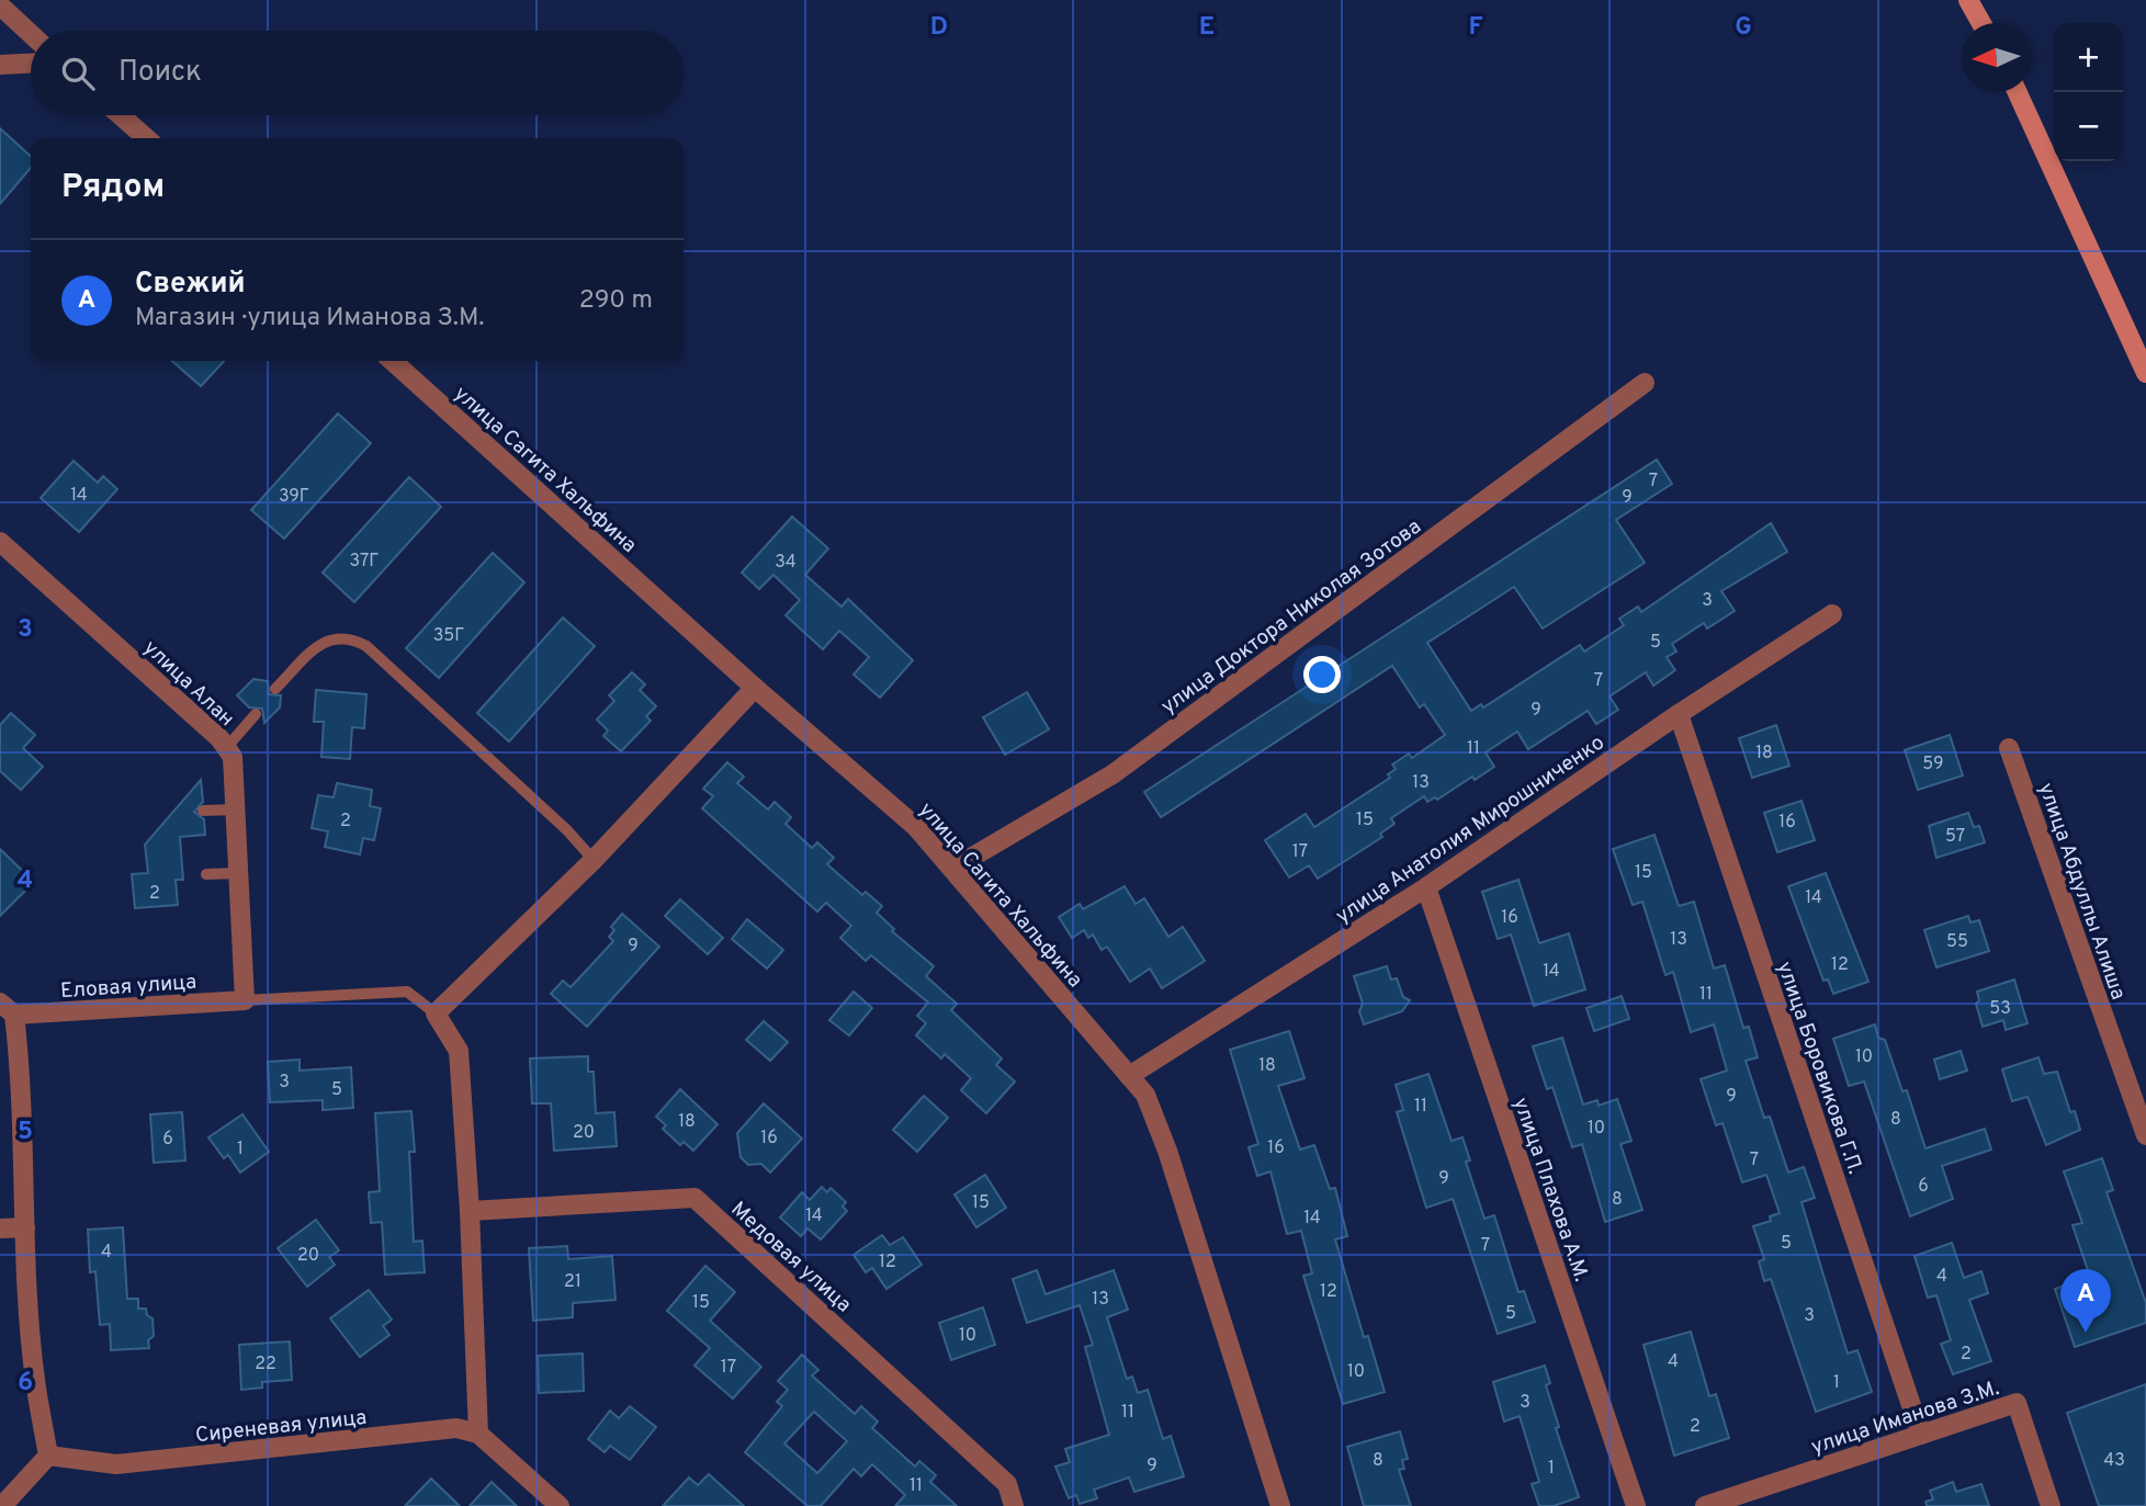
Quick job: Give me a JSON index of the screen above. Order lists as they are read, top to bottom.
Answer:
{
  "streets": {
    "street": [
      "улица Сагита Хальфина",
      "улица Доктора Николая Зотова",
      "улица Алан",
      "улица Анатолия Мирошниченко",
      "улица Абдуллы Алиша",
      "Еловая улица",
      "улица Боровикова Г.П.",
      "улица Плахова А.М.",
      "Медовая улица",
      "улица Иманова З.М.",
      "Сиреневая улица"
    ]
  },
  "crossings": [
    ["улица Сагита Хальфина", "улица Доктора Николая Зотова"],
    ["улица Сагита Хальфина", "улица Анатолия Мирошниченко"],
    ["улица Алан", "Еловая улица"],
    ["улица Анатолия Мирошниченко", "улица Боровикова Г.П."],
    ["улица Анатолия Мирошниченко", "улица Плахова А.М."],
    ["улица Боровикова Г.П.", "улица Иманова З.М."]
  ],
  "house_numbers": [
    "7",
    "14",
    "39Г",
    "9",
    "37Г",
    "34",
    "3",
    "35Г",
    "5",
    "7",
    "9",
    "11",
    "18",
    "59",
    "13",
    "15",
    "2",
    "16",
    "57",
    "17",
    "15",
    "2",
    "14",
    "16",
    "13",
    "55",
    "9",
    "12",
    "14",
    "11",
    "53",
    "10",
    "18",
    "3",
    "5",
    "9",
    "11",
    "8",
    "18",
    "10",
    "20",
    "16",
    "6",
    "16",
    "1",
    "7",
    "9",
    "6",
    "8",
    "15",
    "14",
    "14",
    "5",
    "7",
    "4",
    "20",
    "12",
    "4",
    "21",
    "12",
    "13",
    "15",
    "5",
    "3",
    "10",
    "2",
    "4",
    "22",
    "17",
    "10",
    "1",
    "3",
    "11",
    "2",
    "8",
    "43",
    "9",
    "1",
    "11"
  ],
  "north": "left",
  "page": {
    "map_buttons": ["+", "−"],
    "search": "Поиск",
    "heading": "Рядом",
    "list": [
      {
        "mark": "A",
        "name": "Свежий",
        "note": "Магазин · улица Иманова З.М.",
        "value": "290 m"
      }
    ],
    "pins": "A"
  },
  "grid": {
    "columns": [
      "D",
      "E",
      "F",
      "G"
    ],
    "rows": [
      "3",
      "4",
      "5",
      "6"
    ]
  }
}
